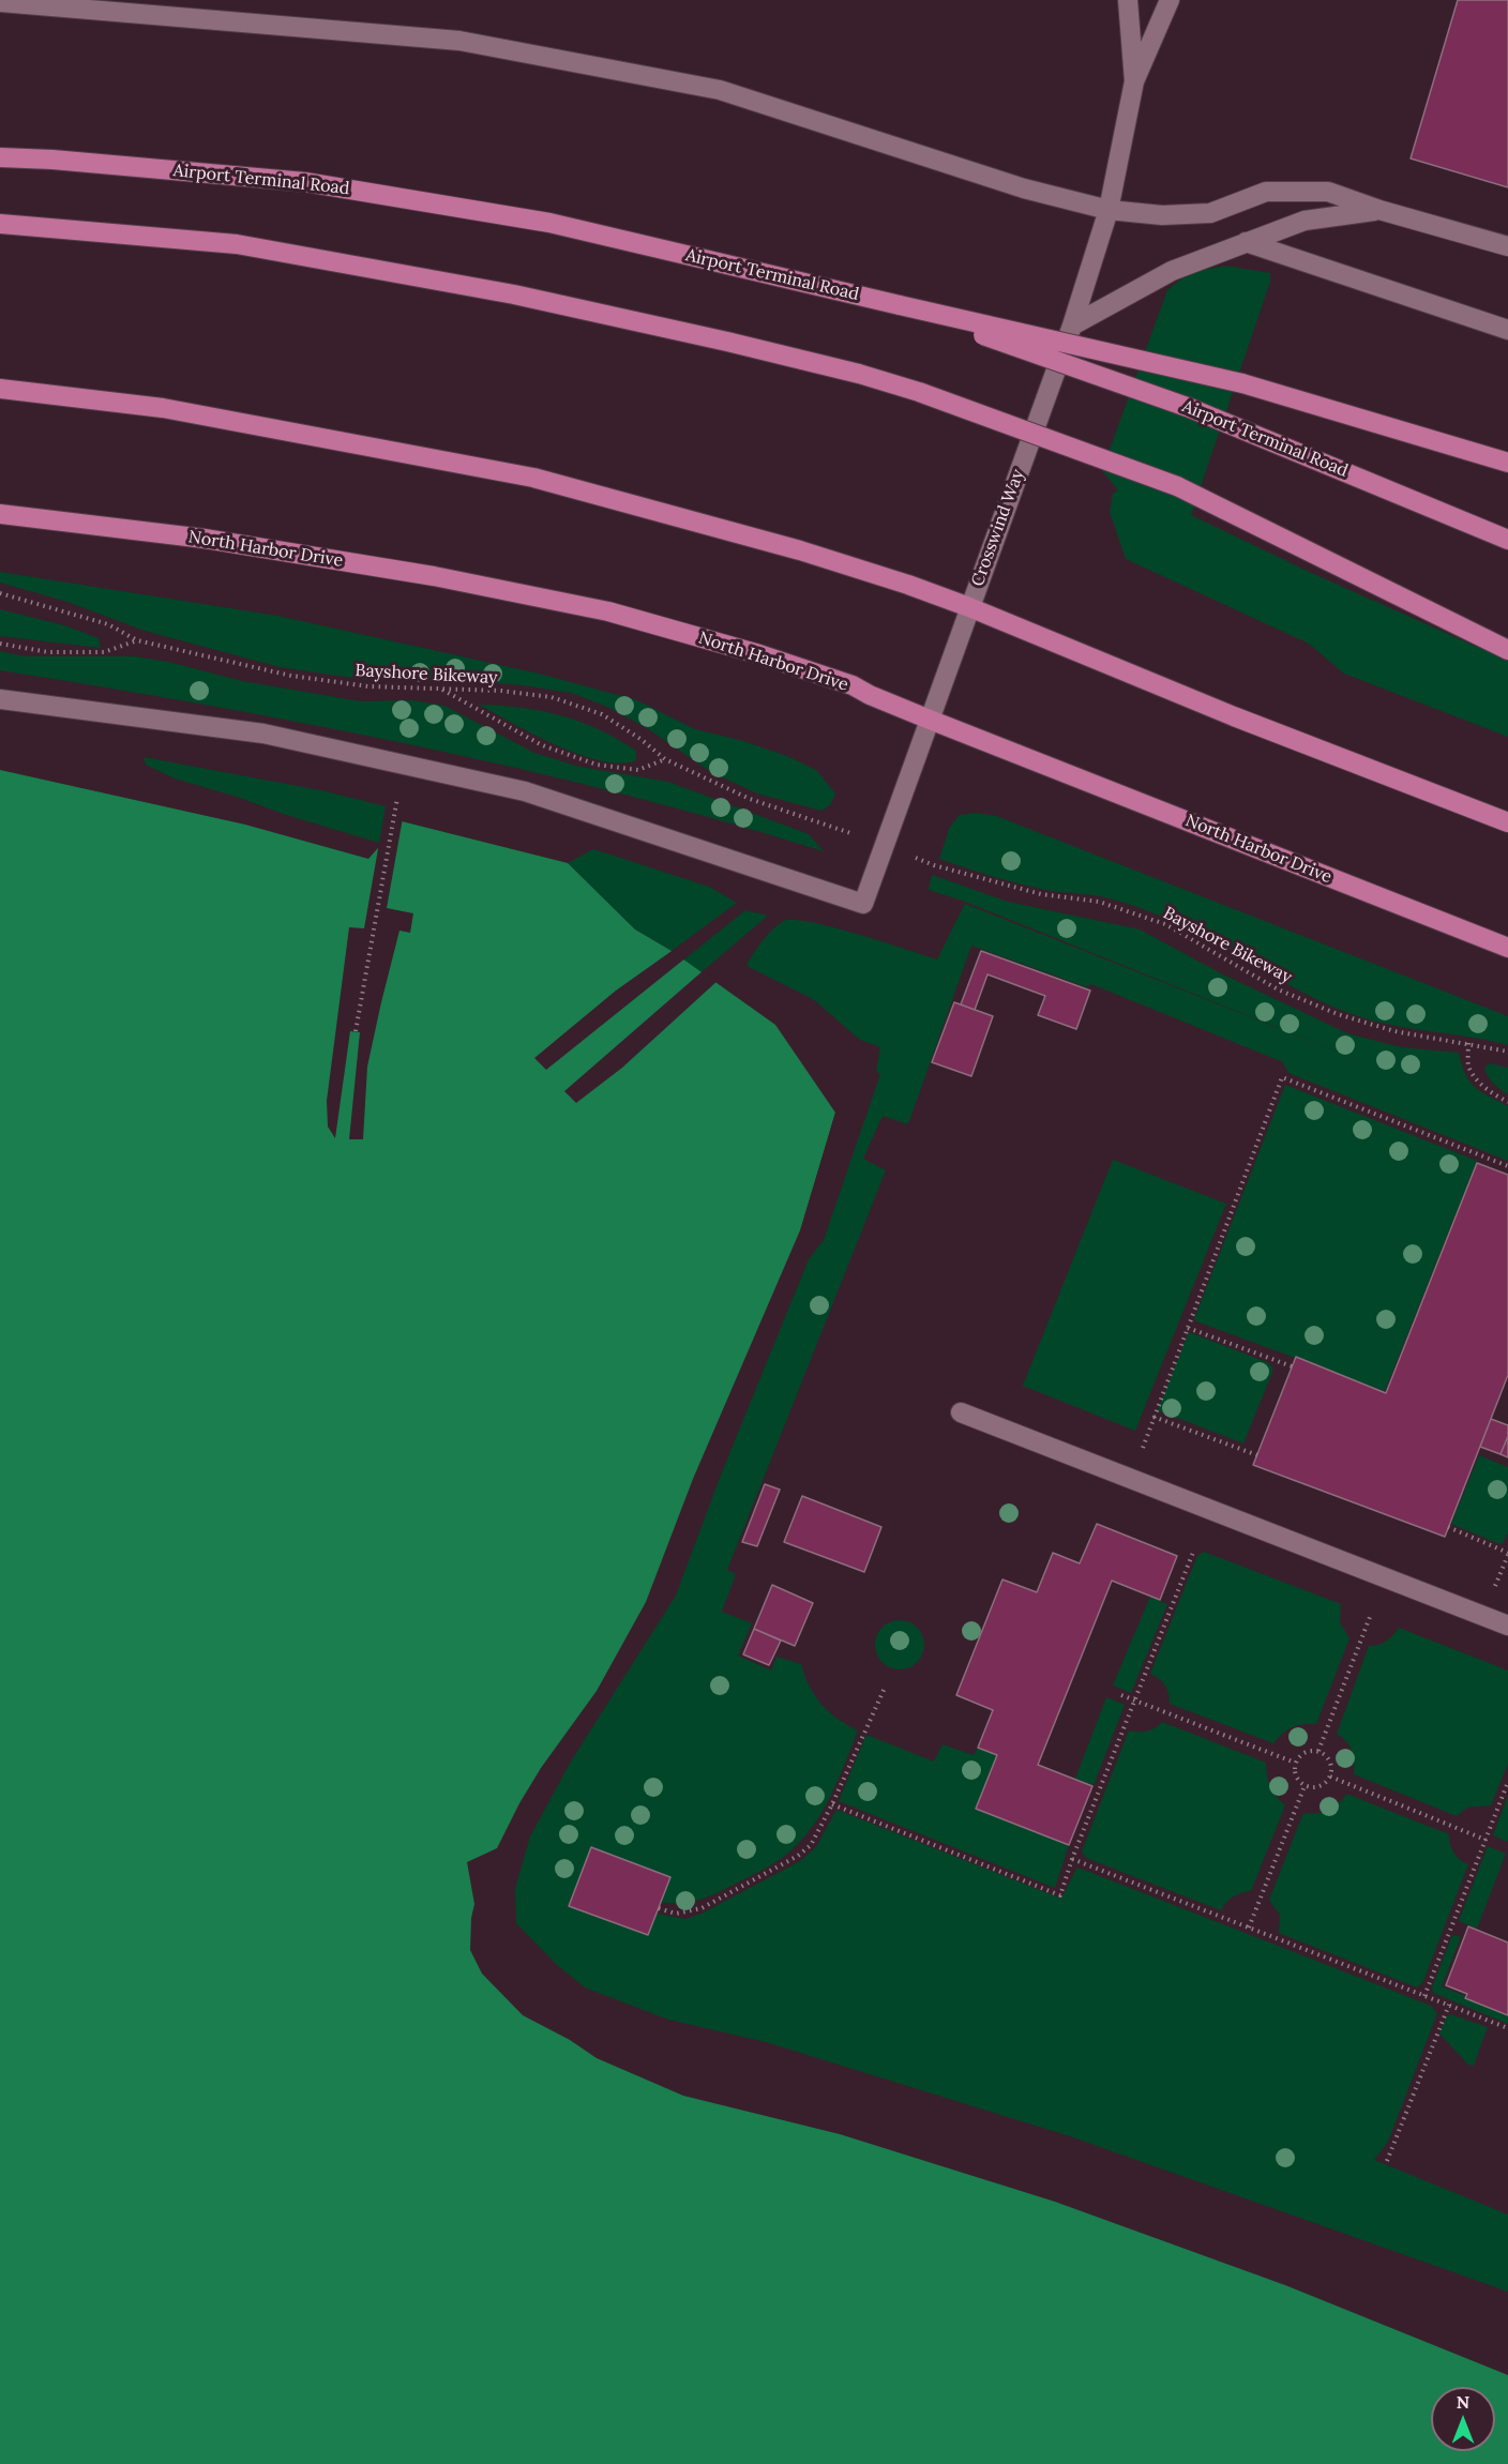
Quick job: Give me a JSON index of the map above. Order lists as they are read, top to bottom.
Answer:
{
  "streets": {
    "main road": ["Airport Terminal Road", "North Harbor Drive"],
    "street": ["Crosswind Way"],
    "path": ["Bayshore Bikeway"]
  },
  "crossings": [
    ["Crosswind Way", "North Harbor Drive"]
  ],
  "north": "top"
}
